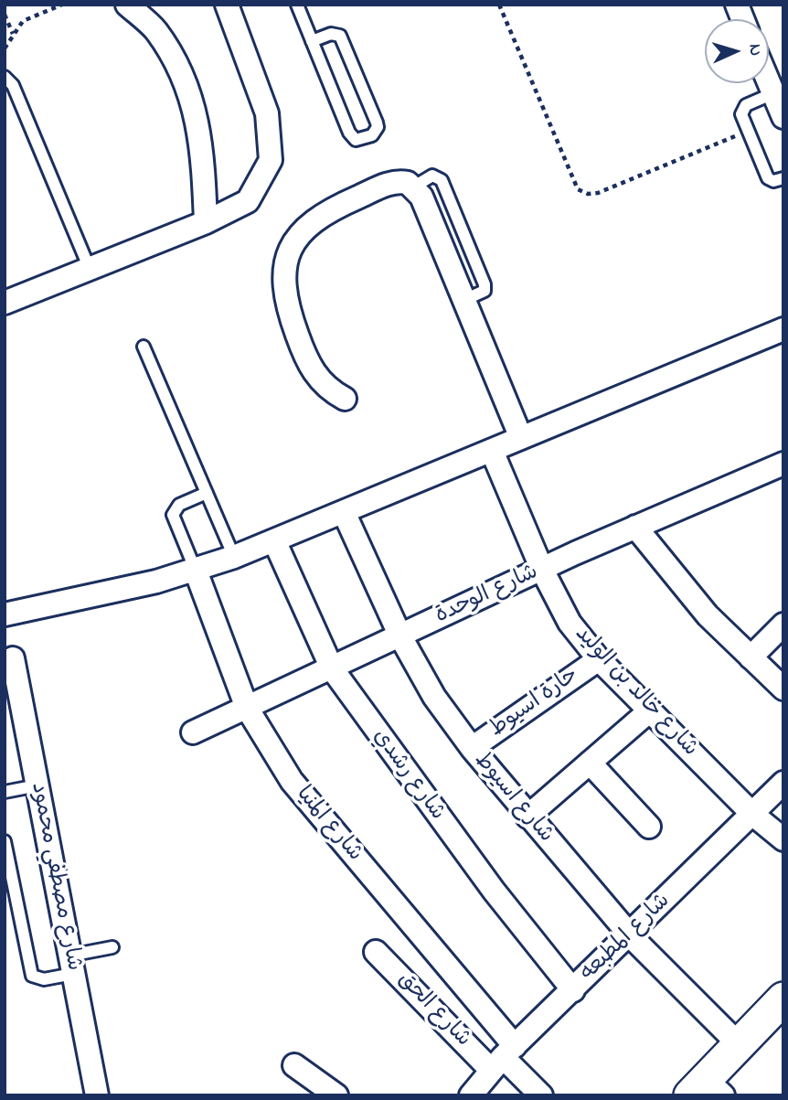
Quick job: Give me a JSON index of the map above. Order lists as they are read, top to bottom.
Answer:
{
  "streets": {
    "street": [
      "شارع الوحدة",
      "شارع خالد بن الوليد",
      "حارة اسيوط",
      "شارع رشدي",
      "شارع اسيوط",
      "شارع المنيا",
      "شارع مصطفي محمود",
      "شارع المطبعه",
      "شارع الحق"
    ]
  },
  "crossings": [
    ["شارع الوحدة", "شارع خالد بن الوليد"],
    ["شارع الوحدة", "شارع رشدي"],
    ["شارع الوحدة", "شارع اسيوط"],
    ["شارع الوحدة", "شارع المنيا"],
    ["شارع خالد بن الوليد", "حارة اسيوط"],
    ["شارع خالد بن الوليد", "شارع المطبعه"],
    ["حارة اسيوط", "شارع اسيوط"],
    ["شارع رشدي", "شارع المطبعه"],
    ["شارع اسيوط", "شارع المطبعه"],
    ["شارع المنيا", "شارع المطبعه"],
    ["شارع المنيا", "شارع الحق"],
    ["شارع المطبعه", "شارع الحق"]
  ],
  "north": "right"
}
